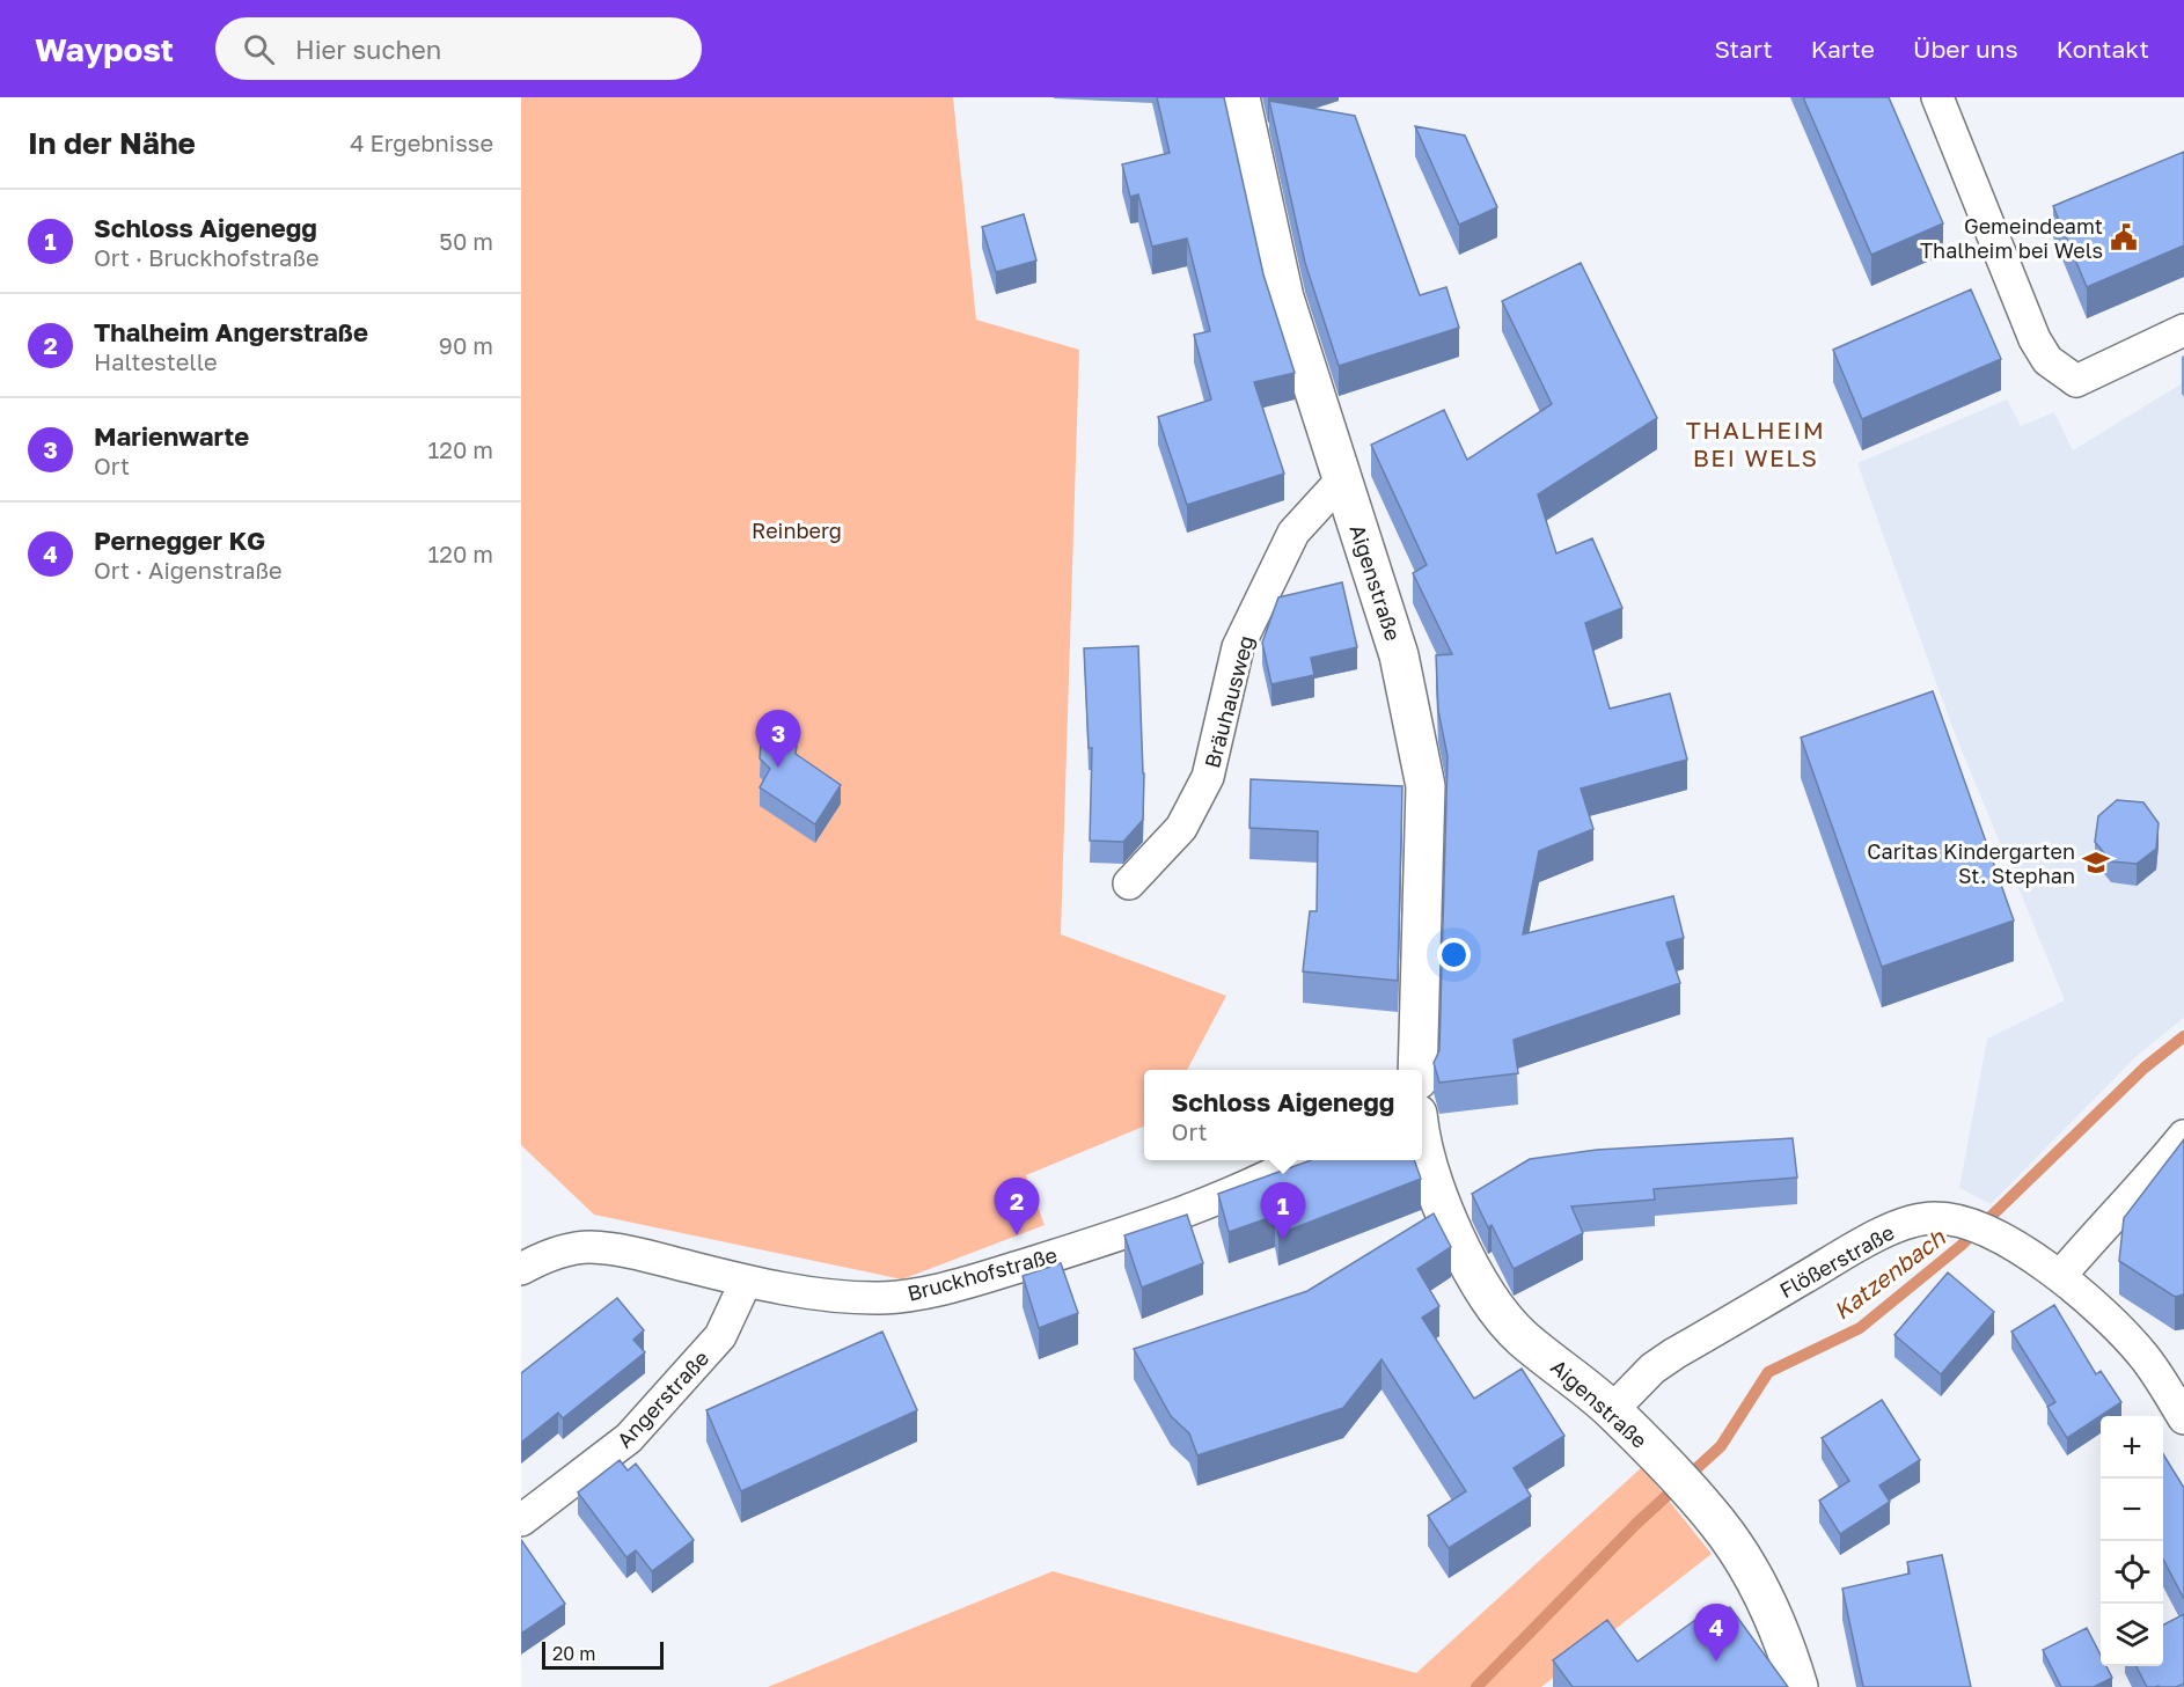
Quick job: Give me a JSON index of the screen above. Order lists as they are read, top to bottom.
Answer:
{
  "streets": {
    "street": [
      "Aigenstraße",
      "Bräuhausweg",
      "Flößerstraße",
      "Bruckhofstraße",
      "Angerstraße"
    ]
  },
  "crossings": [
    ["Aigenstraße", "Bräuhausweg"],
    ["Aigenstraße", "Flößerstraße"],
    ["Bruckhofstraße", "Angerstraße"]
  ],
  "districts": ["THALHEIM BEI WELS"],
  "water": ["Katzenbach"],
  "parks": ["Reinberg"],
  "places": {
    "public building": ["Gemeindeamt Thalheim bei Wels"],
    "school or university": ["Caritas Kindergarten St. Stephan"]
  },
  "scale_bar": "20 m",
  "page": {
    "header": "Waypost",
    "search": "Hier suchen",
    "nav": [
      "Start",
      "Karte",
      "Über uns",
      "Kontakt"
    ],
    "heading": ["In der Nähe", "4 Ergebnisse"],
    "list": [
      {
        "mark": "1",
        "name": "Schloss Aigenegg",
        "note": "Ort · Bruckhofstraße",
        "value": "50 m"
      },
      {
        "mark": "2",
        "name": "Thalheim Angerstraße",
        "note": "Haltestelle",
        "value": "90 m"
      },
      {
        "mark": "3",
        "name": "Marienwarte",
        "note": "Ort",
        "value": "120 m"
      },
      {
        "mark": "4",
        "name": "Pernegger KG",
        "note": "Ort · Aigenstraße",
        "value": "120 m"
      }
    ],
    "pins": [
      "3",
      "2",
      "1",
      "4"
    ],
    "popup": ["Schloss Aigenegg", "Ort"],
    "map_buttons": ["+", "−"],
    "scale": "20 m"
  }
}
